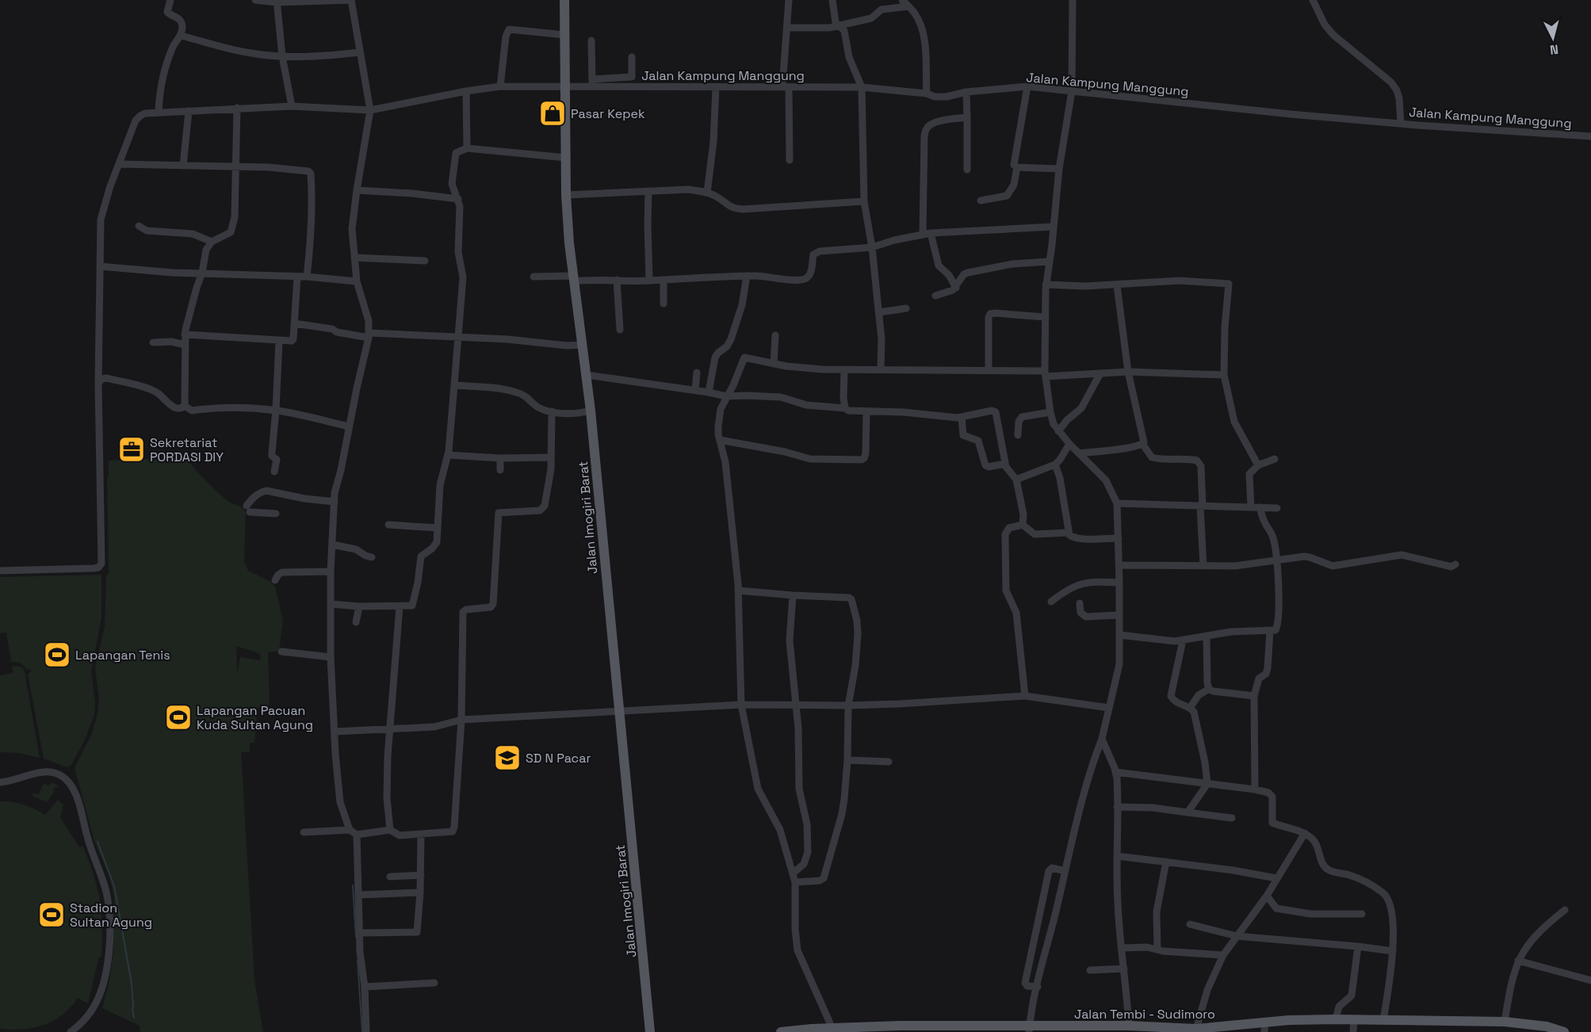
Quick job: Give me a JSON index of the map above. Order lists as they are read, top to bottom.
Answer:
{
  "streets": {
    "main road": ["Jalan Imogiri Barat", "Jalan Tembi - Sudimoro"],
    "street": ["Jalan Kampung Manggung"]
  },
  "crossings": [
    ["Jalan Kampung Manggung", "Jalan Imogiri Barat"]
  ],
  "places": {
    "shop": ["Pasar Kepek"],
    "office": ["Sekretariat PORDASI DIY"],
    "sports": ["Lapangan Tenis", "Lapangan Pacuan Kuda Sultan Agung", "Stadion Sultan Agung"],
    "school or university": ["SD N Pacar"]
  },
  "north": "bottom"
}
